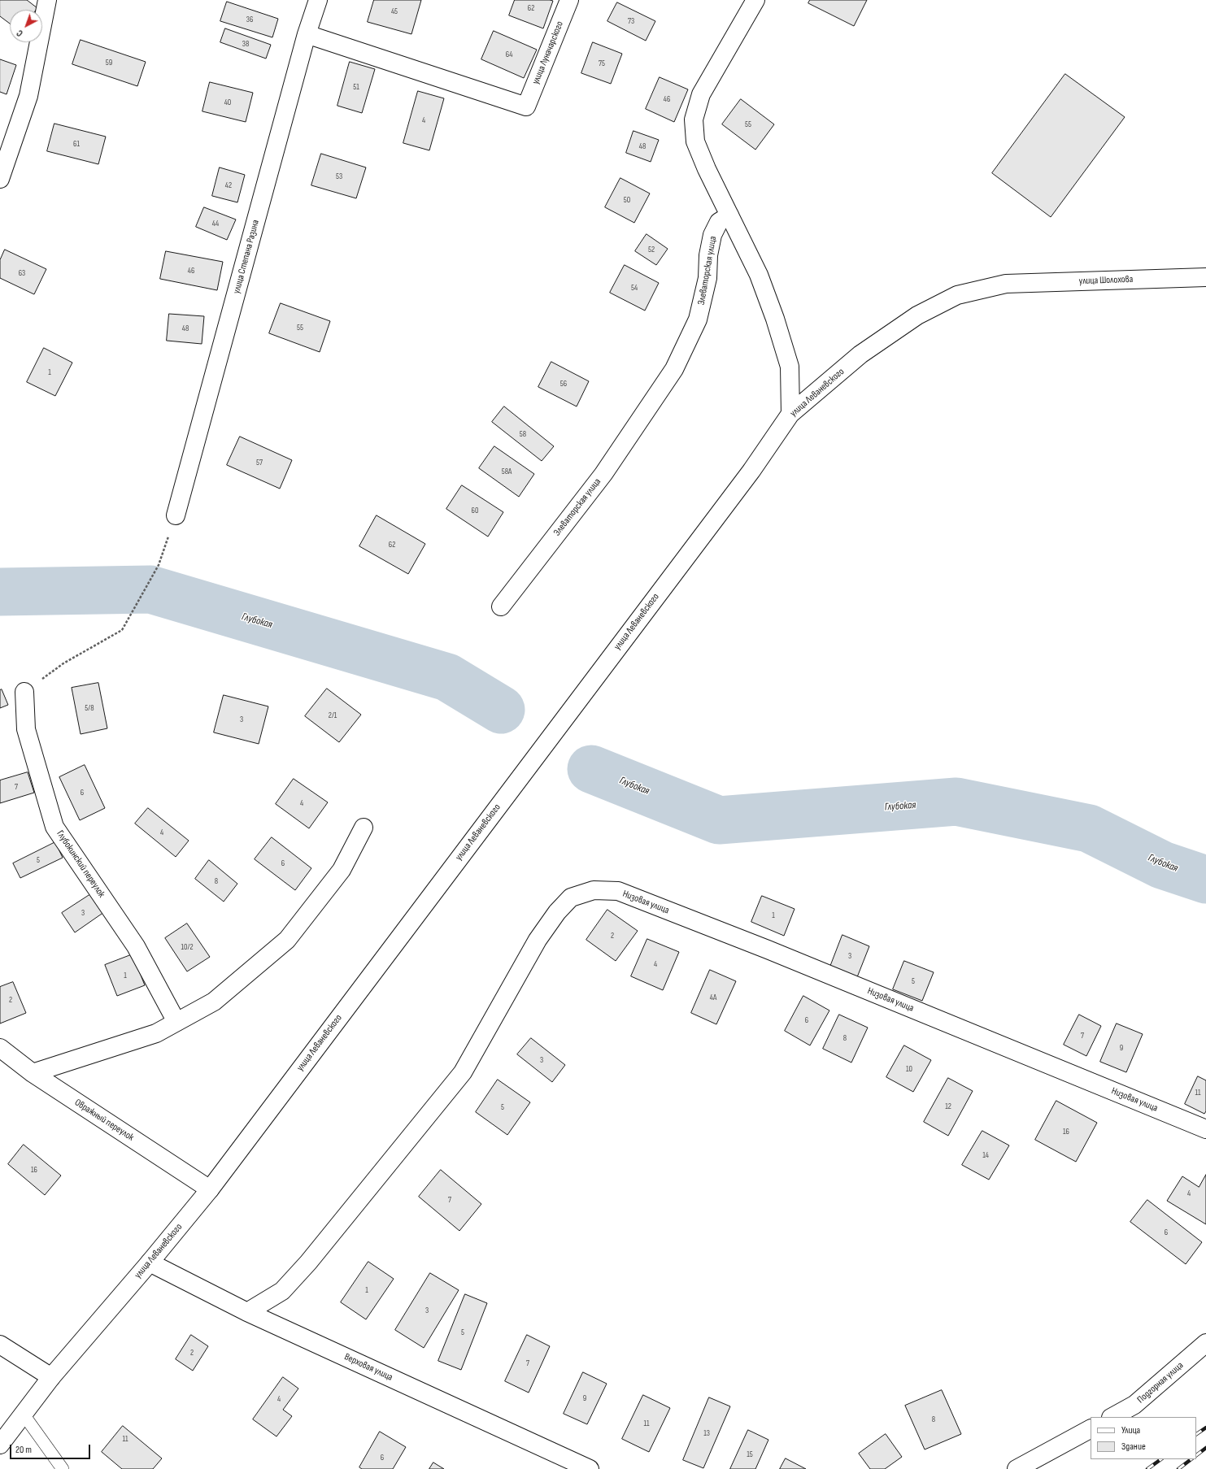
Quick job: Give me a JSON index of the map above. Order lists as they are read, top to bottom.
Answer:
{
  "streets": {
    "street": [
      "улица Луначарского",
      "улица Степана Разина",
      "Элеваторская улица",
      "улица Шолохова",
      "улица Леваневского",
      "Глубокинский переулок",
      "Низовая улица",
      "Овражный переулок",
      "Верховая улица",
      "Подгорная улица"
    ]
  },
  "crossings": [
    ["улица Луначарского", "улица Степана Разина"],
    ["улица Шолохова", "улица Леваневского"],
    ["улица Леваневского", "Овражный переулок"],
    ["улица Леваневского", "Верховая улица"],
    ["Низовая улица", "Верховая улица"]
  ],
  "water": ["Глубокая"],
  "house_numbers": [
    "62",
    "45",
    "36",
    "73",
    "38",
    "64",
    "59",
    "75",
    "51",
    "46",
    "40",
    "4",
    "55",
    "61",
    "48",
    "53",
    "42",
    "50",
    "44",
    "52",
    "46",
    "63",
    "54",
    "55",
    "48",
    "1",
    "56",
    "58",
    "57",
    "58А",
    "60",
    "62",
    "5/8",
    "2/1",
    "3",
    "7",
    "6",
    "4",
    "4",
    "5",
    "6",
    "8",
    "3",
    "1",
    "2",
    "10/2",
    "3",
    "4",
    "1",
    "5",
    "4А",
    "2",
    "6",
    "7",
    "8",
    "9",
    "3",
    "10",
    "11",
    "12",
    "5",
    "16",
    "14",
    "16",
    "4",
    "7",
    "6",
    "1",
    "3",
    "5",
    "2",
    "7",
    "9",
    "4",
    "8",
    "11",
    "13",
    "11",
    "15",
    "6"
  ],
  "legend": ["Улица", "Здание"],
  "scale_bar": "20 m",
  "north": "bottom left"
}
